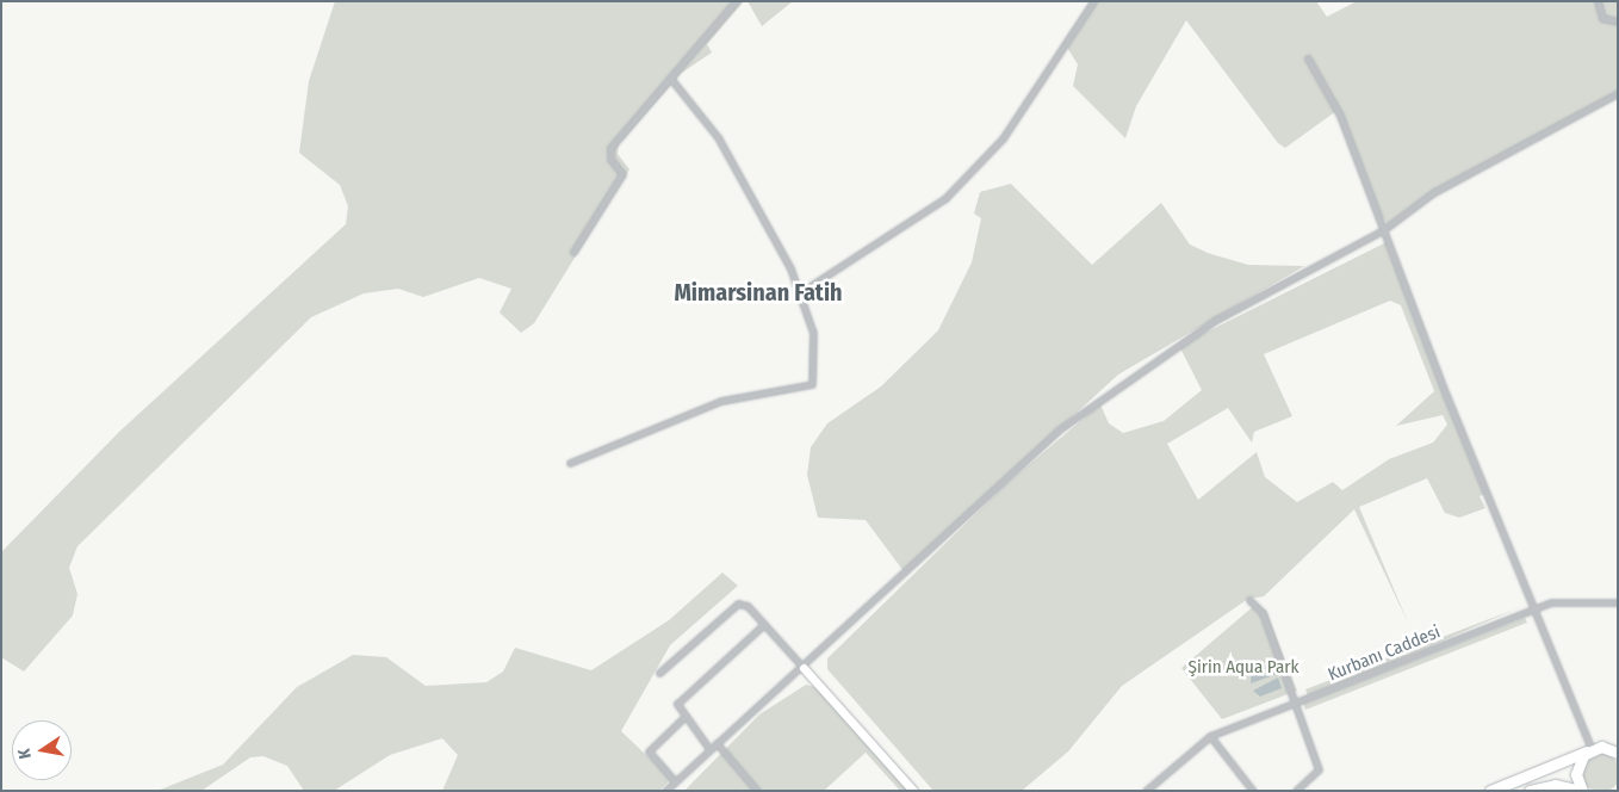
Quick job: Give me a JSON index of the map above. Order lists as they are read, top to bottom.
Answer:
{
  "streets": {
    "street": ["Kurbanı Caddesi"]
  },
  "districts": ["Mimarsinan Fatih"],
  "parks": ["Şirin Aqua Park"],
  "north": "left"
}
